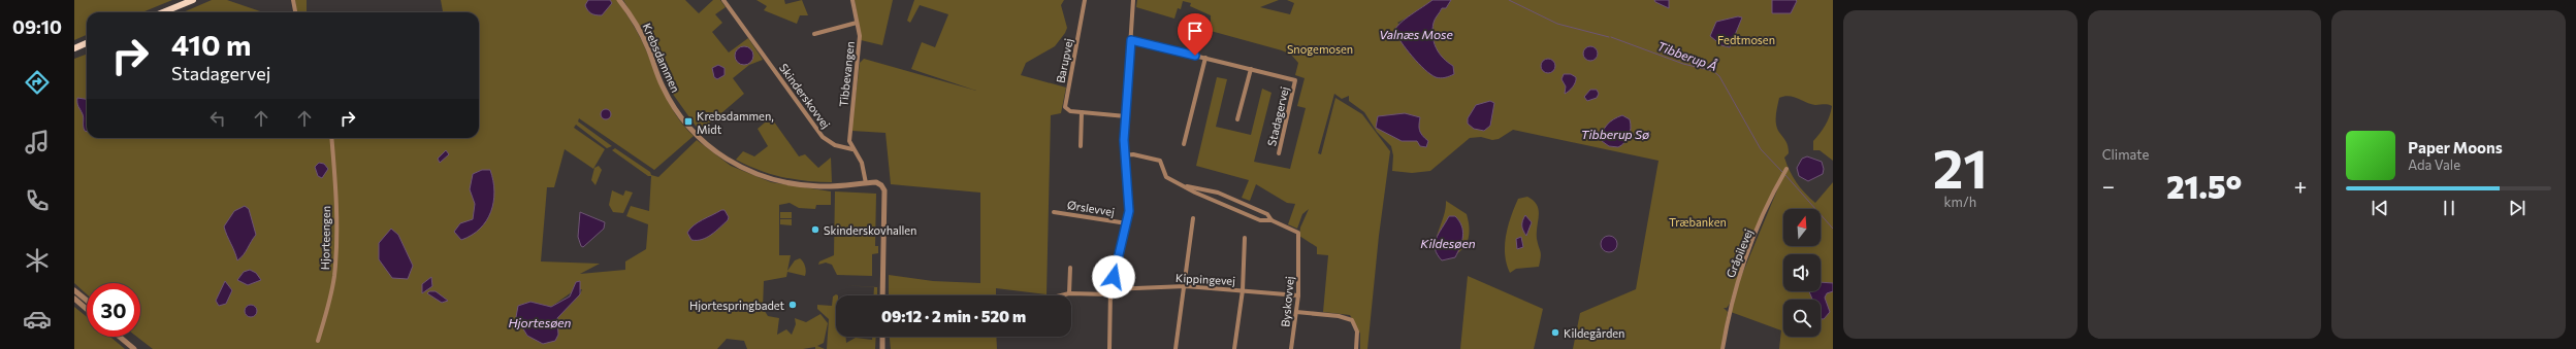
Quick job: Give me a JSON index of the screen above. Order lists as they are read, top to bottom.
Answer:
{
  "streets": {
    "street": [
      "Krebsdammen",
      "Barupvej",
      "Tibbevangen",
      "Skinderskovvej",
      "Stadagervej",
      "Ørslevvej",
      "Hjorteengen",
      "Gråpilevej",
      "Kippingevej",
      "Byskovvej"
    ]
  },
  "crossings": [
    ["Tibbevangen", "Skinderskovvej"],
    ["Kippingevej", "Byskovvej"]
  ],
  "water": [
    "Valnæs Mose",
    "Tibberup Å",
    "Tibberup Sø",
    "Kildesøen",
    "Hjortesøen"
  ],
  "parks": ["Fedtmosen", "Snogemosen", "Træbanken"],
  "places": {
    "transit": ["Krebsdammen, Midt"],
    "other": ["Skinderskovhallen", "Hjortespringbadet", "Kildegården"]
  },
  "north": "top",
  "page": {
    "tabs": "09:10",
    "tile": [
      ["21", "km/h"],
      "Climate"
    ],
    "turn": ["410 m", "Stadagervej"],
    "song": ["Paper Moons", "Ada Vale"],
    "heat": ["−", "21.5°", "+"],
    "limit": "30",
    "trip": "09:12 · 2 min · 520 m"
  }
}
